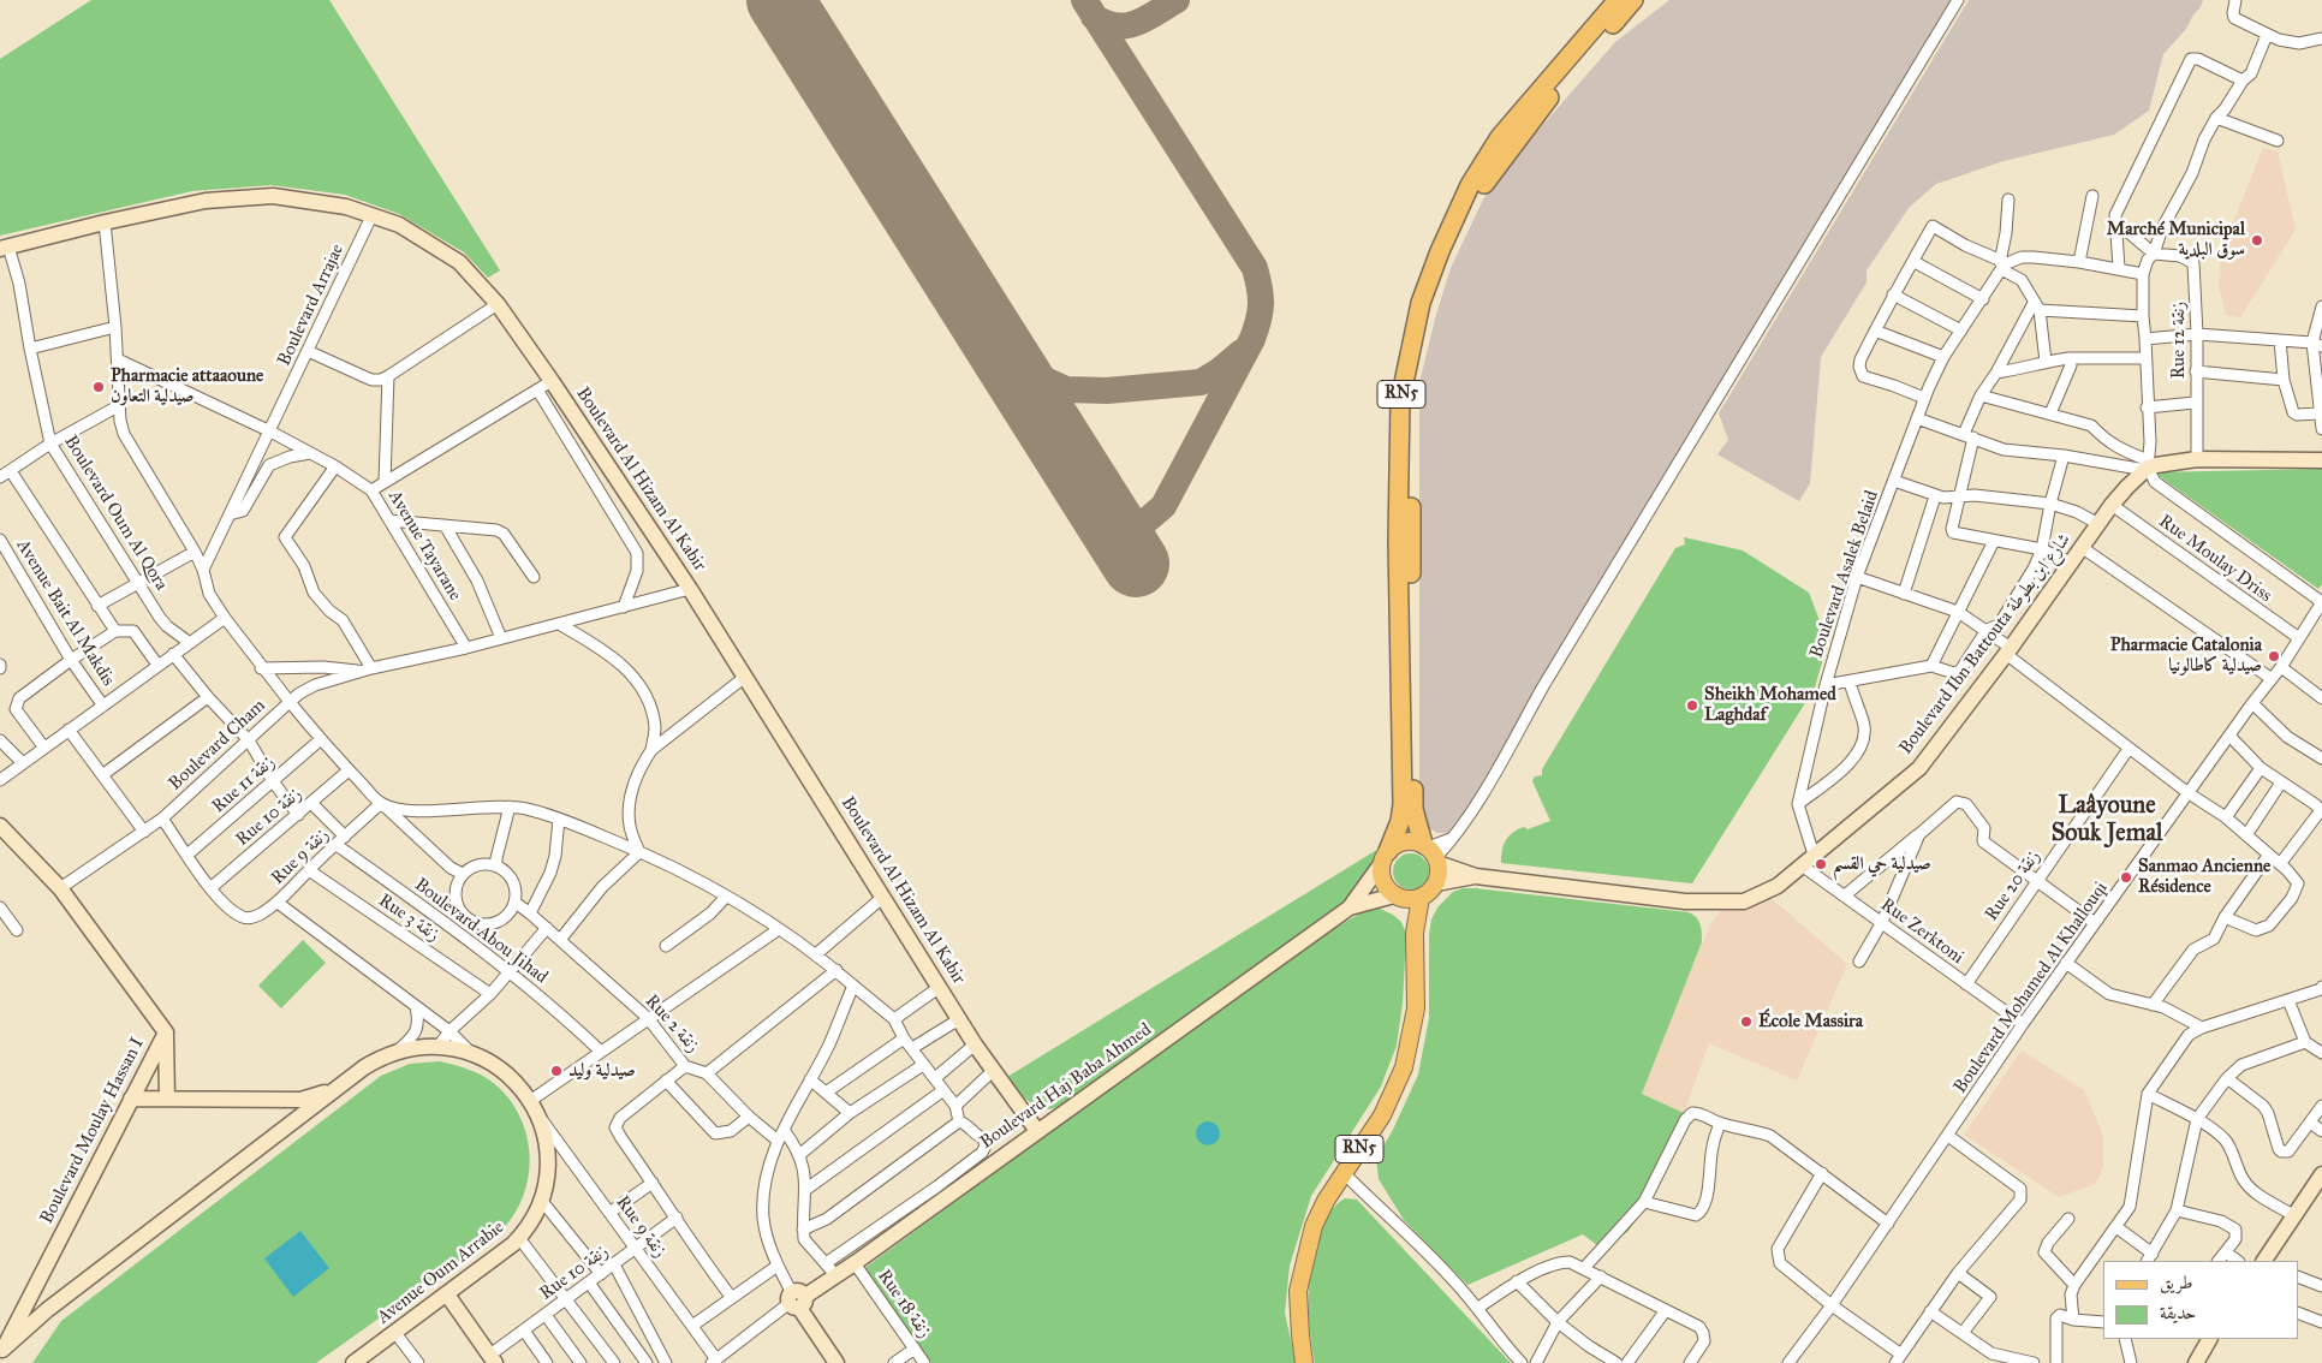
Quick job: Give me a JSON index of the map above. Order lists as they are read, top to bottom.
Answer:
{
  "streets": {
    "highway": ["RN5"],
    "street": [
      "Boulevard Arrajae",
      "Rue 12 زنقة",
      "Boulevard Al Hizam Al Kabir",
      "Boulevard Oum Al Qora",
      "Avenue Tayarane",
      "Rue Moulay Driss",
      "Boulevard Asalek Belaid",
      "Avenue Bait Al Makdis",
      "Boulevard Ibn Battouta شارع ابن بطوطة",
      "Boulevard Cham",
      "Rue 11 زنقة",
      "Rue 10 زنقة",
      "Rue 9 زنقة",
      "Rue 20 زنقة",
      "Rue 3 زنقة",
      "Boulevard Abou Jihad",
      "Rue Zerktoni",
      "Boulevard Mohamed Al Khallouqi",
      "Rue 2 زنقة",
      "Boulevard Haj Baba Ahmed",
      "Boulevard Moulay Hassan I",
      "Avenue Oum Arrabie",
      "Rue 18 زنقة"
    ]
  },
  "crossings": [
    ["Boulevard Arrajae", "Boulevard Al Hizam Al Kabir"],
    ["Boulevard Arrajae", "Avenue Tayarane"],
    ["Boulevard Arrajae", "Boulevard Cham"],
    ["Boulevard Al Hizam Al Kabir", "Boulevard Oum Al Qora"],
    ["Boulevard Al Hizam Al Kabir", "Boulevard Cham"],
    ["Boulevard Al Hizam Al Kabir", "Boulevard Haj Baba Ahmed"],
    ["Avenue Tayarane", "Boulevard Cham"],
    ["Rue Moulay Driss", "Boulevard Ibn Battouta شارع ابن بطوطة"],
    ["Rue Moulay Driss", "Boulevard Mohamed Al Khallouqi"],
    ["Boulevard Ibn Battouta شارع ابن بطوطة", "Rue Zerktoni"],
    ["Boulevard Cham", "Boulevard Moulay Hassan I"],
    ["Rue 10 زنقة", "Rue 9 زنقة"],
    ["Rue 9 زنقة", "Rue 3 زنقة"],
    ["Rue 9 زنقة", "Boulevard Abou Jihad"],
    ["Rue 9 زنقة", "Boulevard Haj Baba Ahmed"],
    ["Rue 9 زنقة", "Avenue Oum Arrabie"],
    ["Rue 20 زنقة", "Rue Zerktoni"],
    ["Rue Zerktoni", "Boulevard Mohamed Al Khallouqi"],
    ["Boulevard Haj Baba Ahmed", "Rue 18 زنقة"]
  ],
  "districts": ["Laâyoune Souk Jemal"],
  "places": [
    "Marché Municipal سوق البلدية",
    "Pharmacie attaaoune صيدلية التعاون",
    "Pharmacie Catalonia صيدلية كاطالونيا",
    "Sheikh Mohamed Laghdaf",
    "صيدلية حي القسم",
    "Sanmao Ancienne Résidence",
    "École Massira",
    "صيدلية وليد"
  ],
  "legend": ["طريق", "حديقة"]
}
